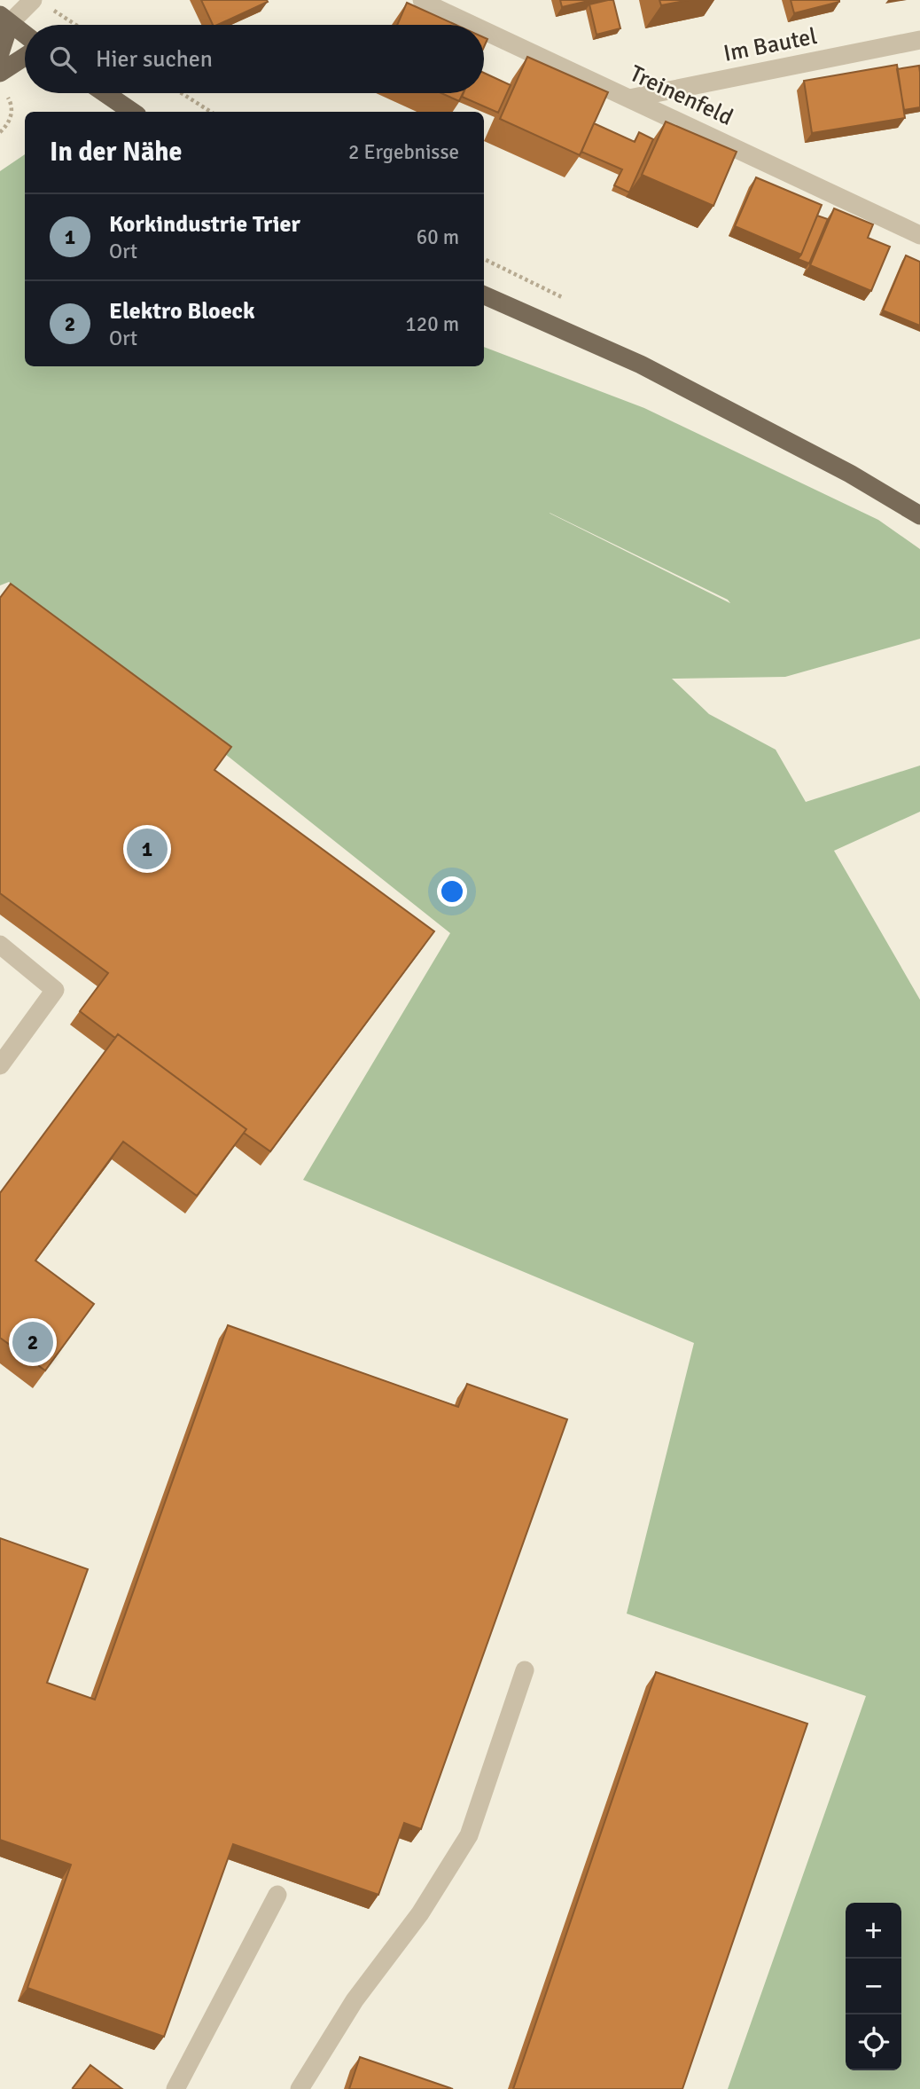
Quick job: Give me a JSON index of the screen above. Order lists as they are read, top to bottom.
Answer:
{
  "streets": {
    "street": ["Im Bautel", "Treinenfeld"]
  },
  "crossings": [
    ["Im Bautel", "Treinenfeld"]
  ],
  "page": {
    "search": "Hier suchen",
    "heading": ["In der Nähe", "2 Ergebnisse"],
    "list": [
      {
        "mark": "1",
        "name": "Korkindustrie Trier",
        "note": "Ort",
        "value": "60 m"
      },
      {
        "mark": "2",
        "name": "Elektro Bloeck",
        "note": "Ort",
        "value": "120 m"
      }
    ],
    "pins": ["1", "2"],
    "map_buttons": ["+", "−"]
  }
}
